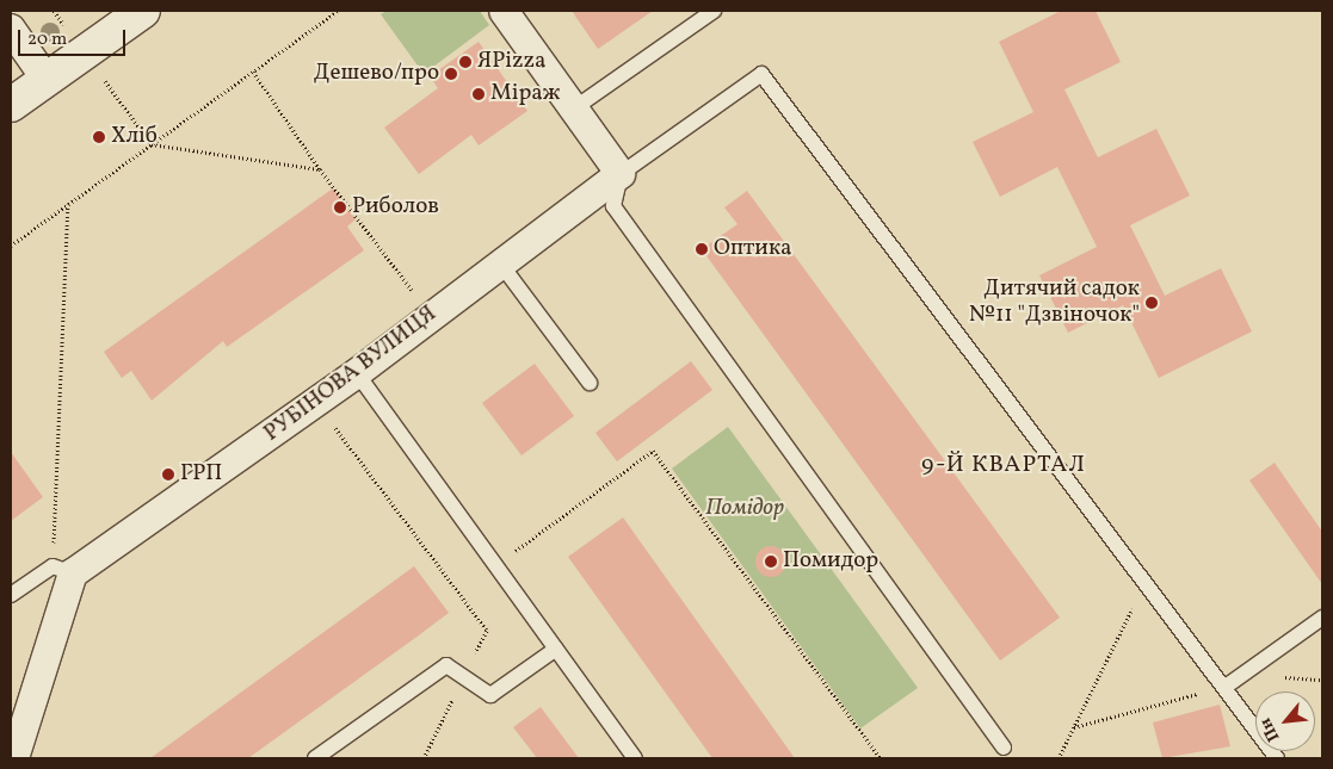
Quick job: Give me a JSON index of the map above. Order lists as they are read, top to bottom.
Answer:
{
  "streets": {
    "street": ["РУБІНОВА ВУЛИЦЯ"]
  },
  "districts": ["9-Й КВАРТАЛ"],
  "parks": ["Помідор"],
  "places": [
    "ЯPizza",
    "Дешево/про",
    "Міраж",
    "Хліб",
    "Риболов",
    "Оптика",
    "Дитячий садок №11 \"Дзвіночок\"",
    "ГРП",
    "Помидор"
  ],
  "scale_bar": "20 m",
  "north": "bottom left"
}
